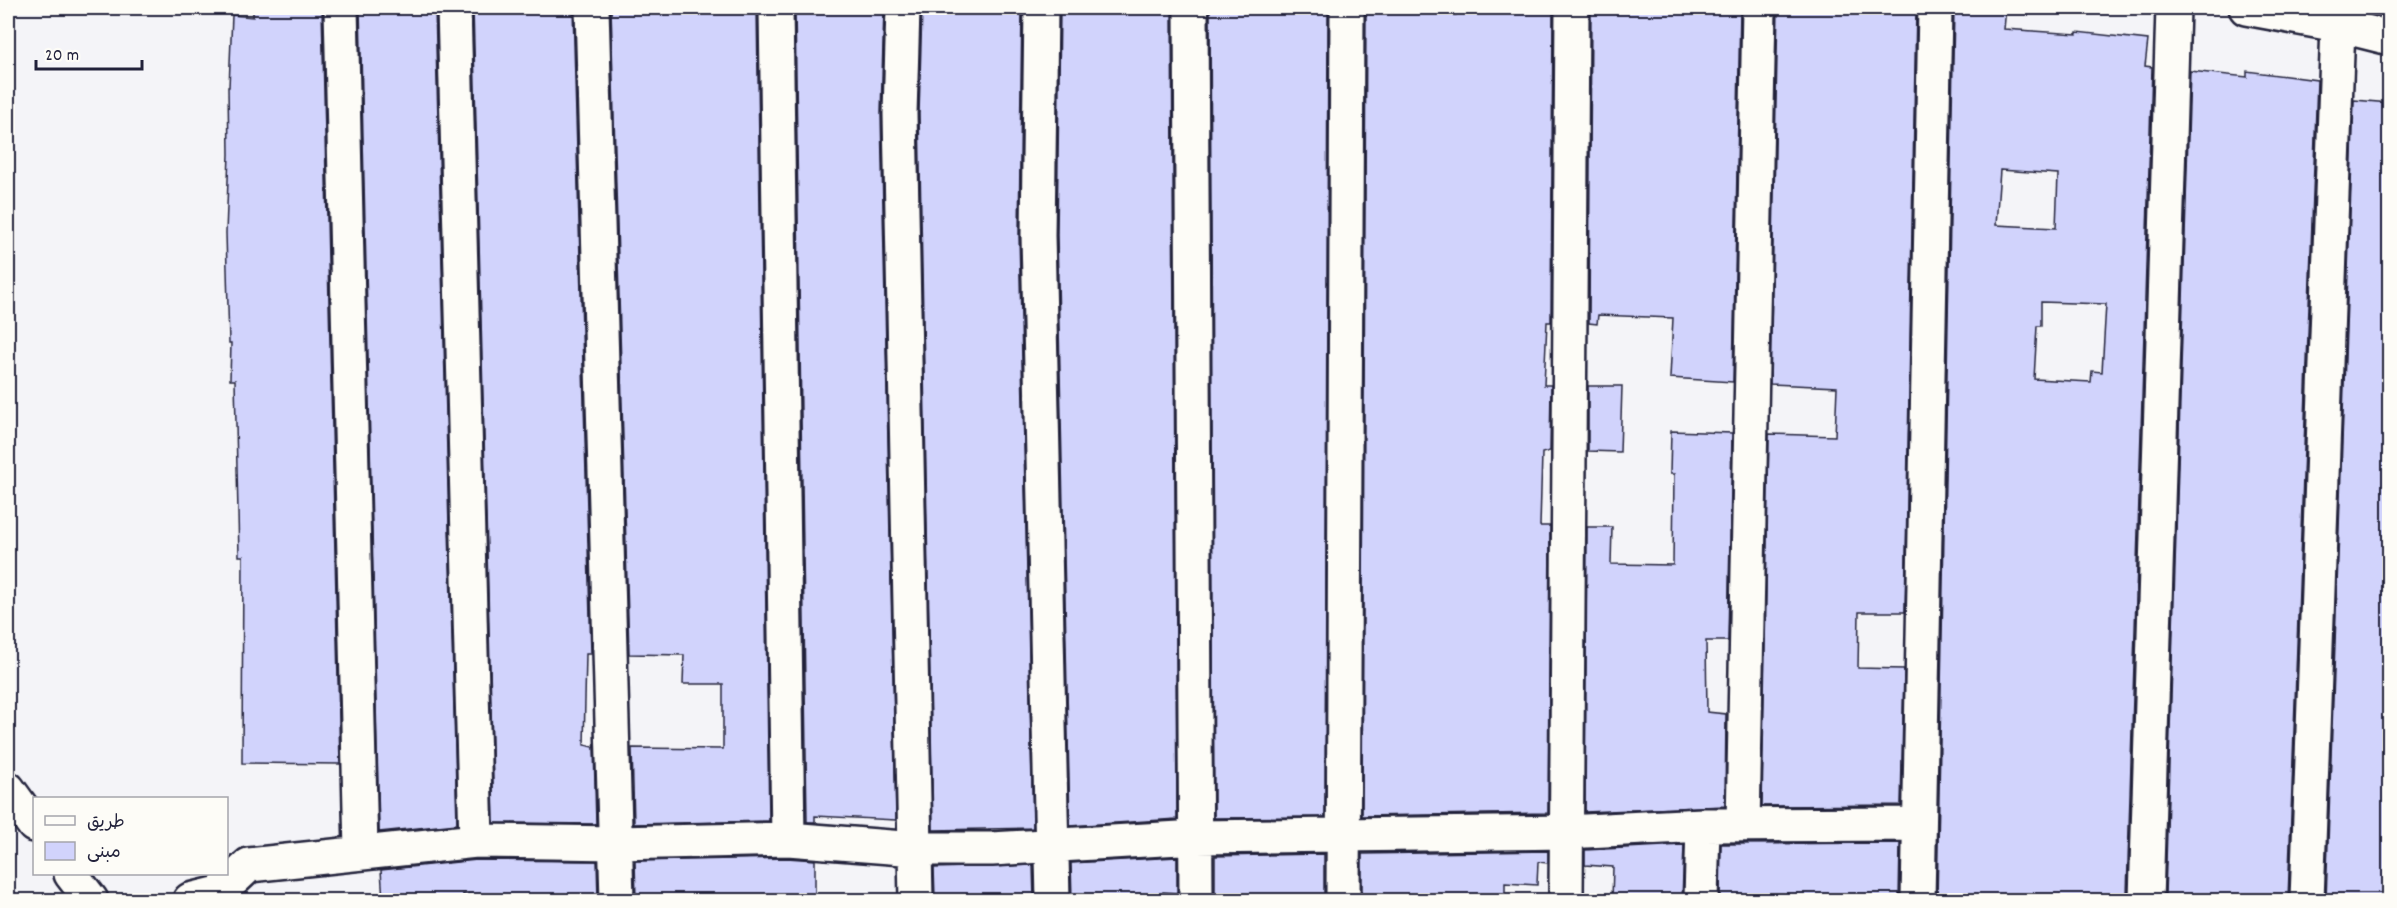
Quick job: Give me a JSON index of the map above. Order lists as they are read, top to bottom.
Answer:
{
  "legend": ["طريق", "مبنى"],
  "scale_bar": "20 m"
}
